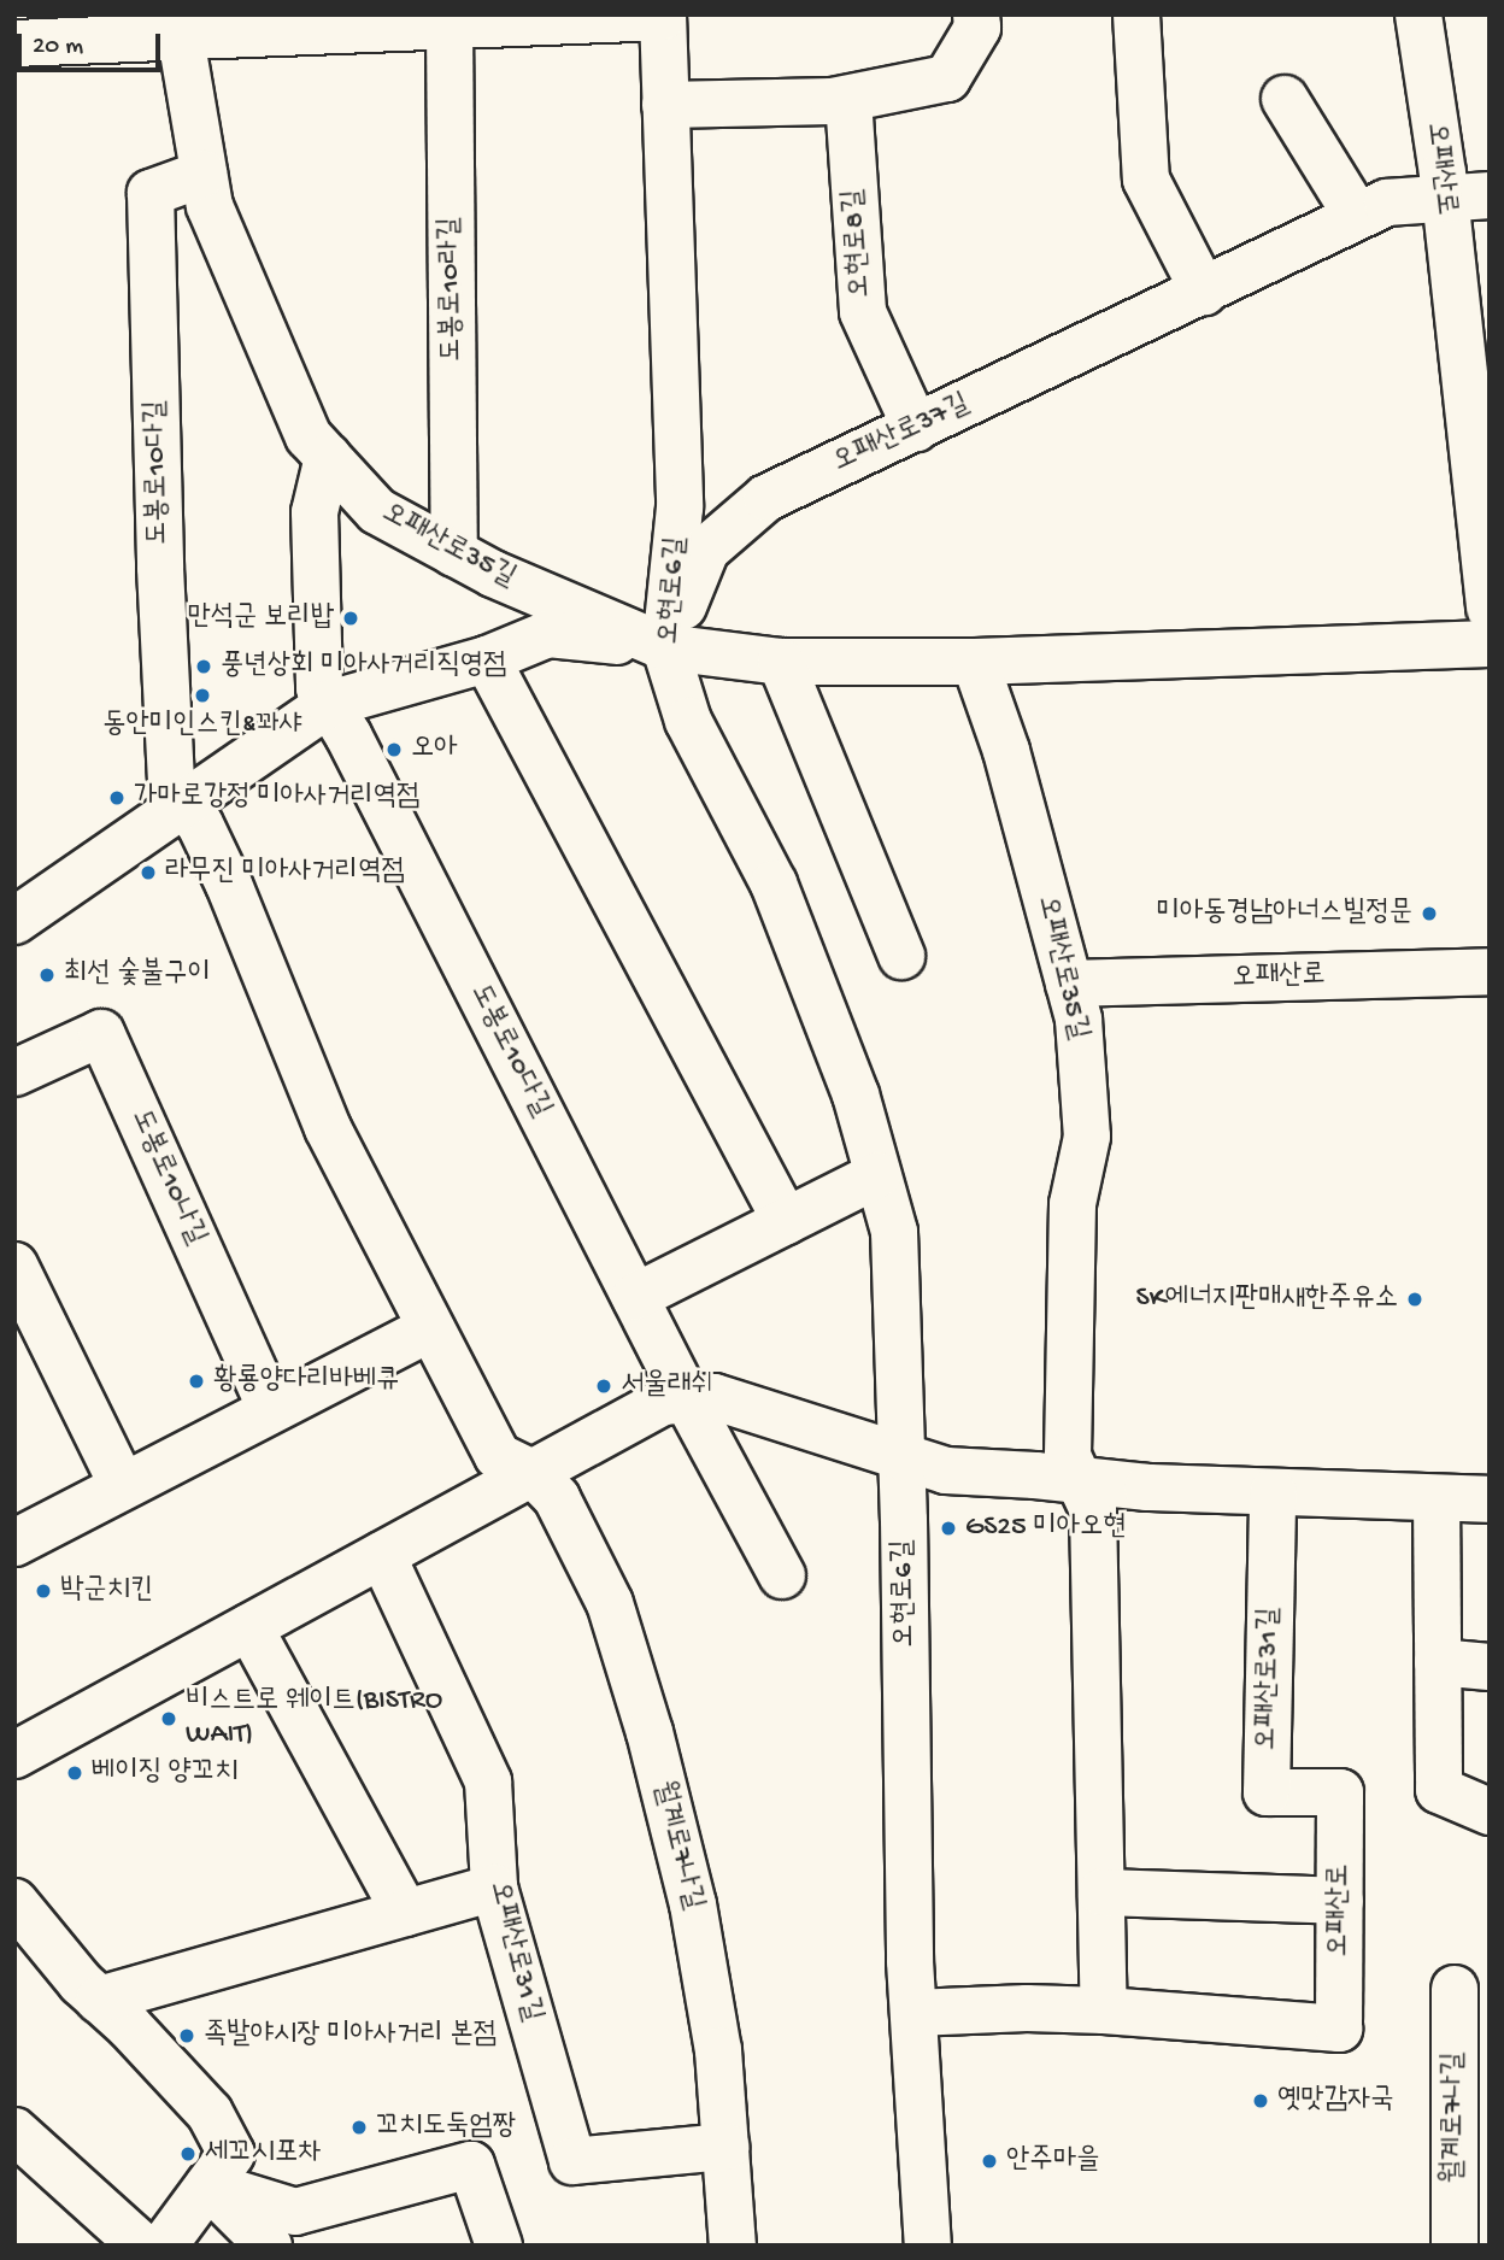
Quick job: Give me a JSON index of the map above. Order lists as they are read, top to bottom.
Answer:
{
  "streets": {
    "street": [
      "오패산로",
      "오현로8길",
      "도봉로10라길",
      "오패산로37길",
      "도봉로10다길",
      "오패산로35길",
      "오현로6길",
      "도봉로10나길",
      "오패산로31길",
      "월계로7나길"
    ]
  },
  "crossings": [
    ["오패산로", "오패산로37길"],
    ["오패산로", "오패산로35길"],
    ["오패산로", "오패산로31길"],
    ["오현로8길", "오패산로37길"],
    ["도봉로10라길", "오패산로35길"],
    ["오패산로37길", "오패산로35길"],
    ["오패산로37길", "오현로6길"],
    ["도봉로10다길", "오패산로35길"],
    ["도봉로10다길", "월계로7나길"],
    ["오패산로35길", "오현로6길"],
    ["오패산로31길", "월계로7나길"]
  ],
  "places": [
    "만석군 보리밥",
    "풍년상회 미아사거리직영점",
    "동안미인스킨&꽈샤",
    "오아",
    "가마로강정 미아사거리역점",
    "라무진 미아사거리역점",
    "미아동경남아너스빌정문",
    "최선 숯불구이",
    "SK에너지판매새한주유소",
    "황룡양다리바베큐",
    "서울래쉬",
    "GS25 미아오현",
    "박군치킨",
    "비스트로 웨이트(BISTRO WAIT)",
    "베이징 양꼬치",
    "족발야시장 미아사거리 본점",
    "옛맛감자국",
    "꼬치도둑엄짱",
    "세꼬시포차",
    "안주마을"
  ],
  "scale_bar": "20 m"
}
